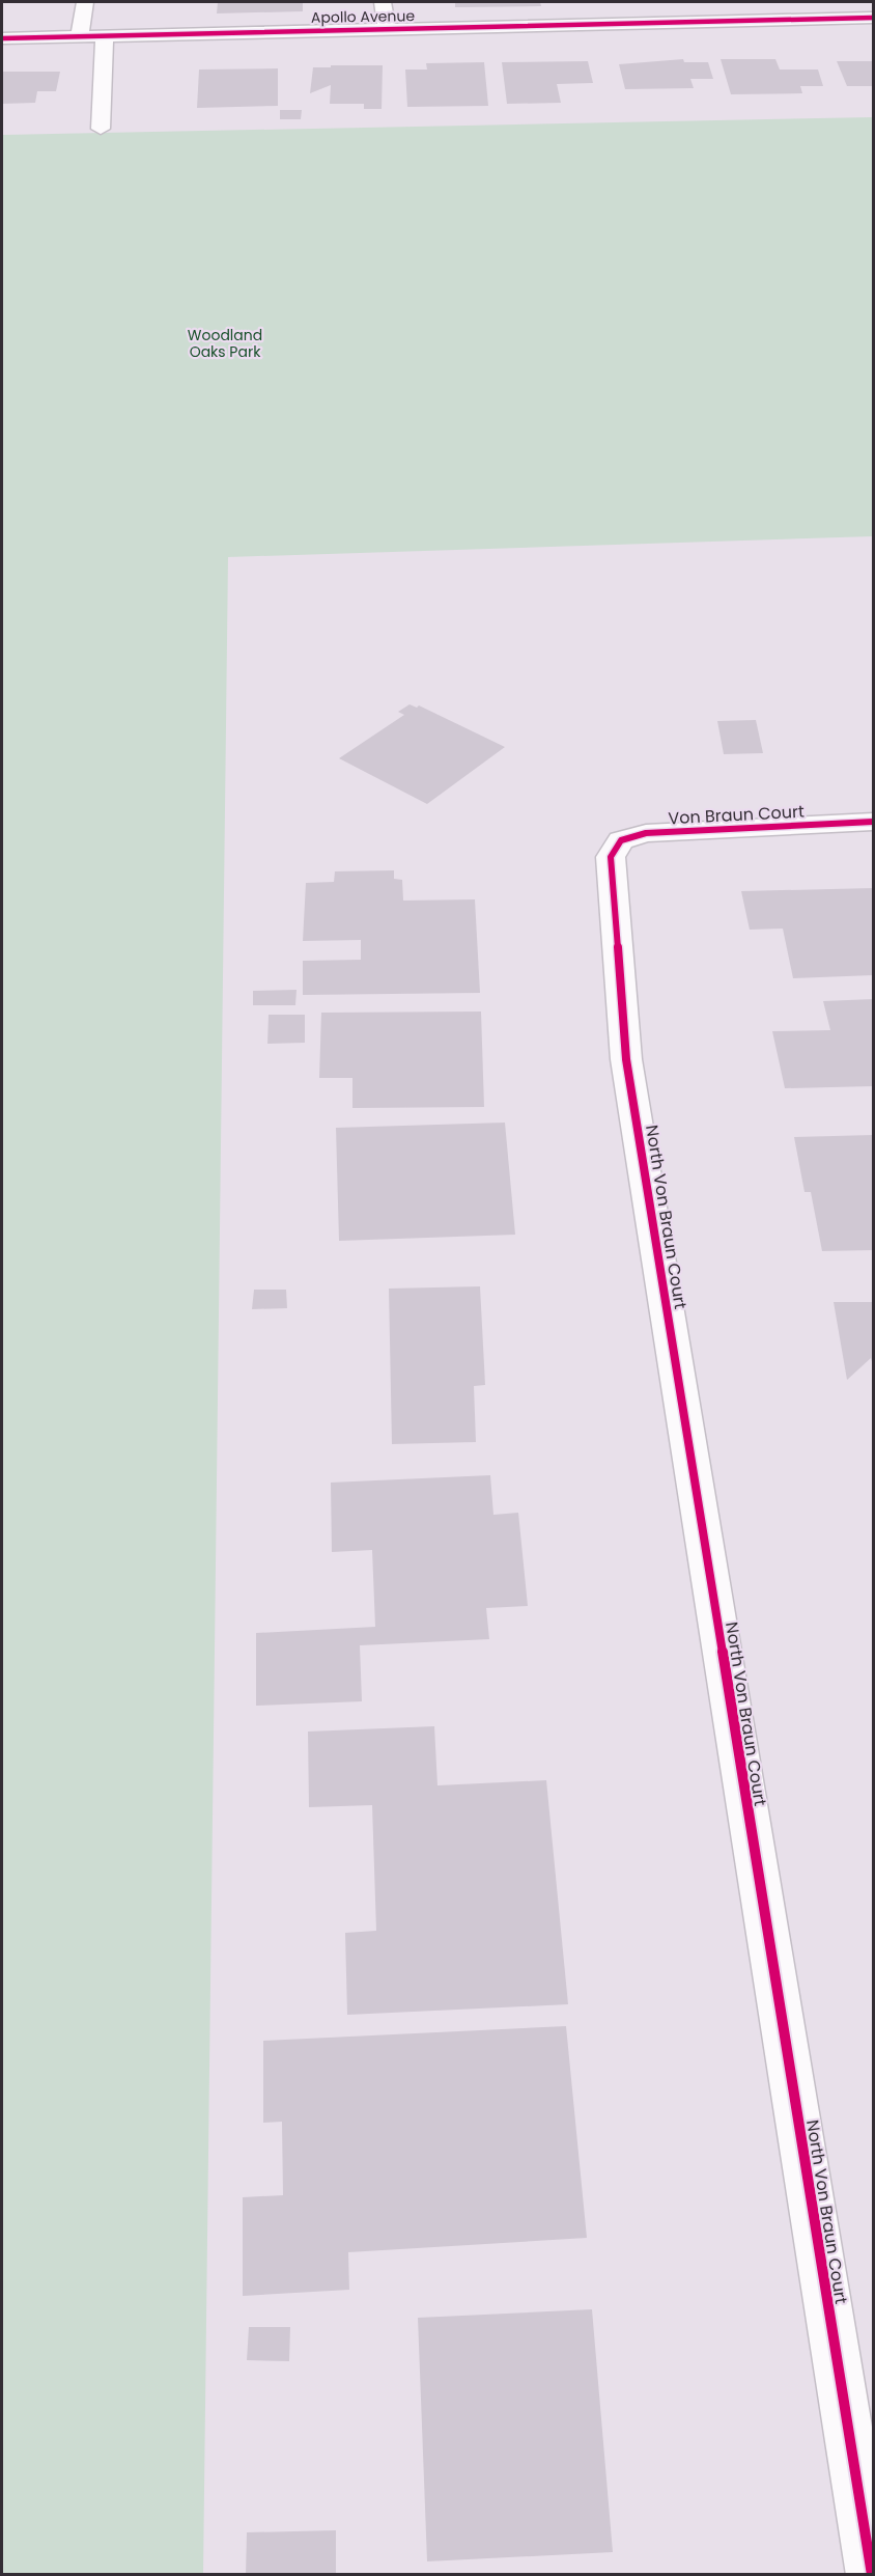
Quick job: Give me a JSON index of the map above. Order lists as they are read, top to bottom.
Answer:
{
  "streets": {
    "street": ["Apollo Avenue", "Von Braun Court", "North Von Braun Court"]
  },
  "crossings": [
    ["Von Braun Court", "North Von Braun Court"]
  ],
  "parks": ["Woodland Oaks Park"]
}
